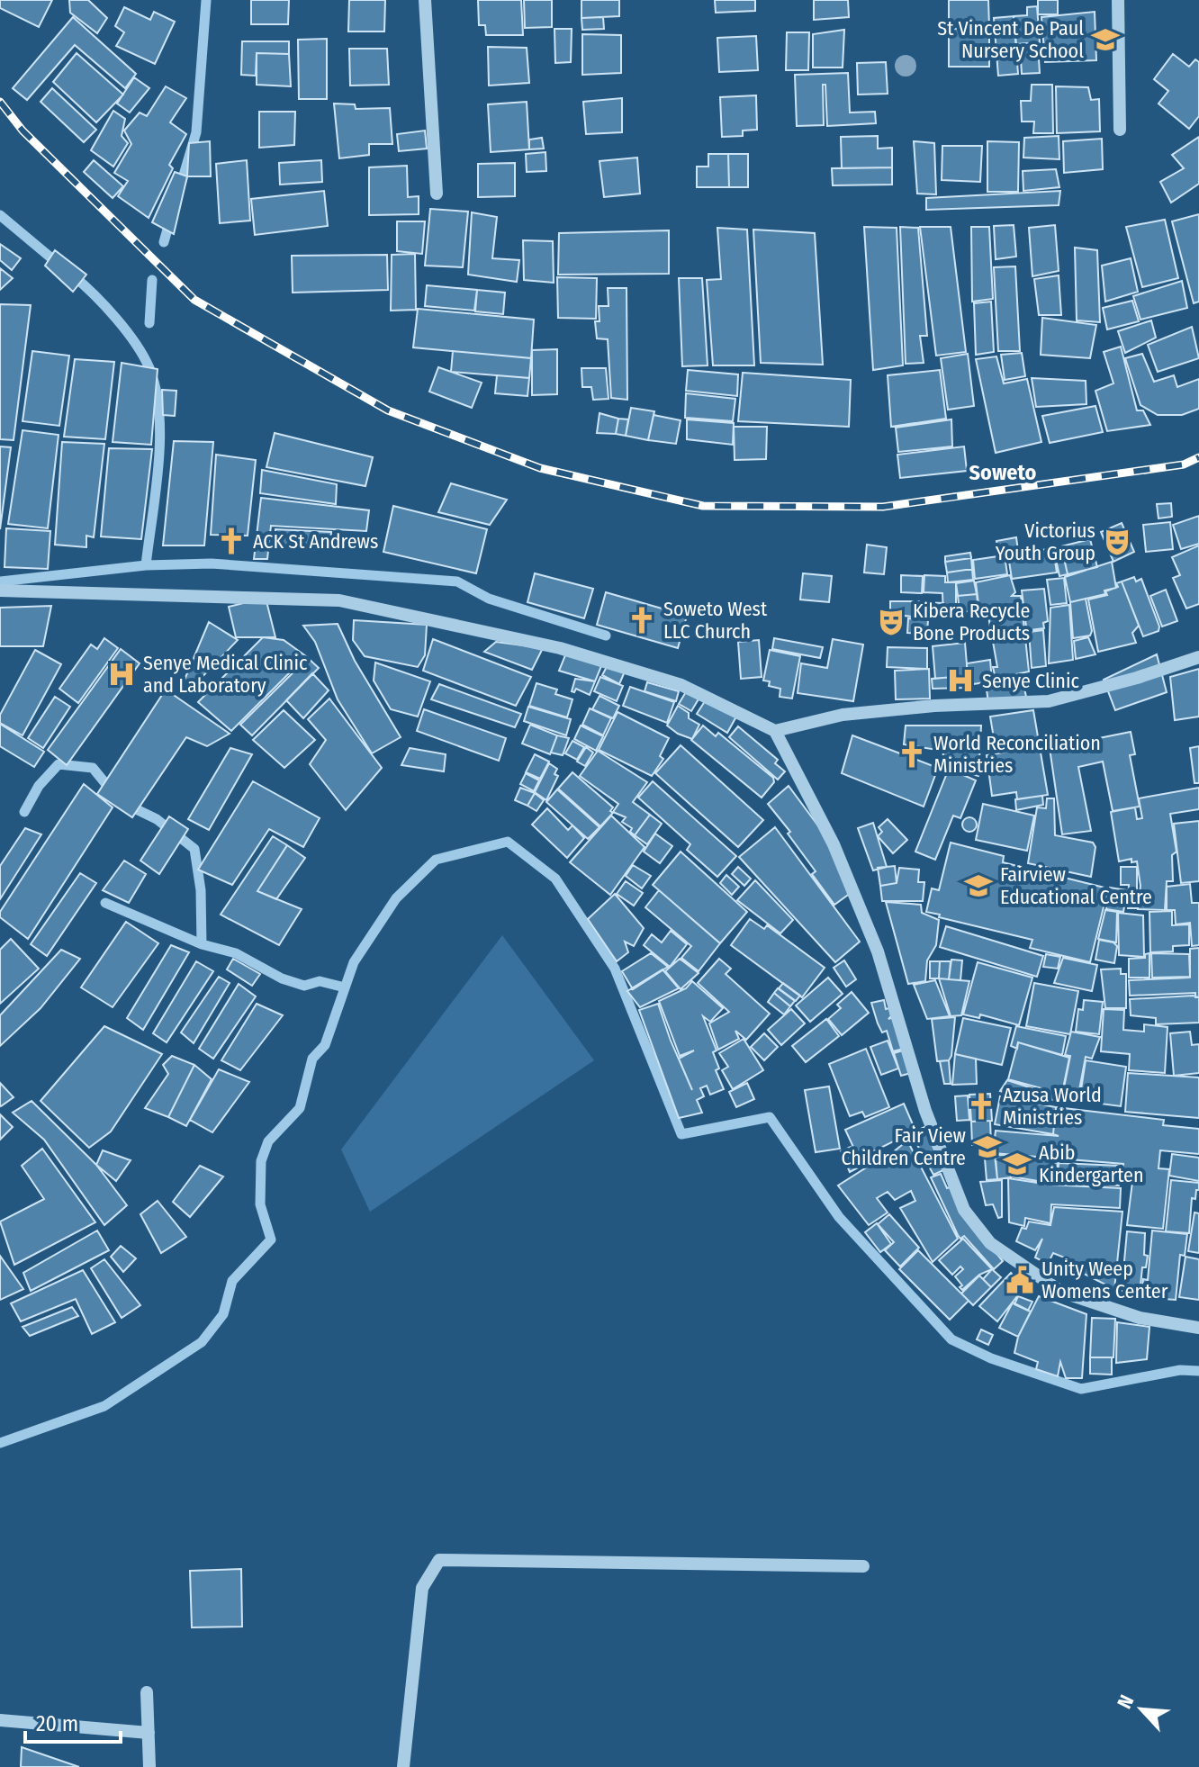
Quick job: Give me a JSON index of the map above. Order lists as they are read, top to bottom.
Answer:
{
  "districts": ["Soweto"],
  "places": {
    "school or university": [
      "St Vincent De Paul Nursery School",
      "Fairview Educational Centre",
      "Fair View Children Centre",
      "Abib Kindergarten"
    ],
    "church": [
      "ACK St Andrews",
      "Soweto West LLC Church",
      "World Reconciliation Ministries",
      "Azusa World Ministries"
    ],
    "theatre": ["Victorius Youth Group", "Kibera Recycle Bone Products"],
    "hospital": ["Senye Medical Clinic and Laboratory", "Senye Clinic"],
    "public building": ["Unity Weep Womens Center"]
  },
  "scale_bar": "20 m",
  "north": "top left"
}
